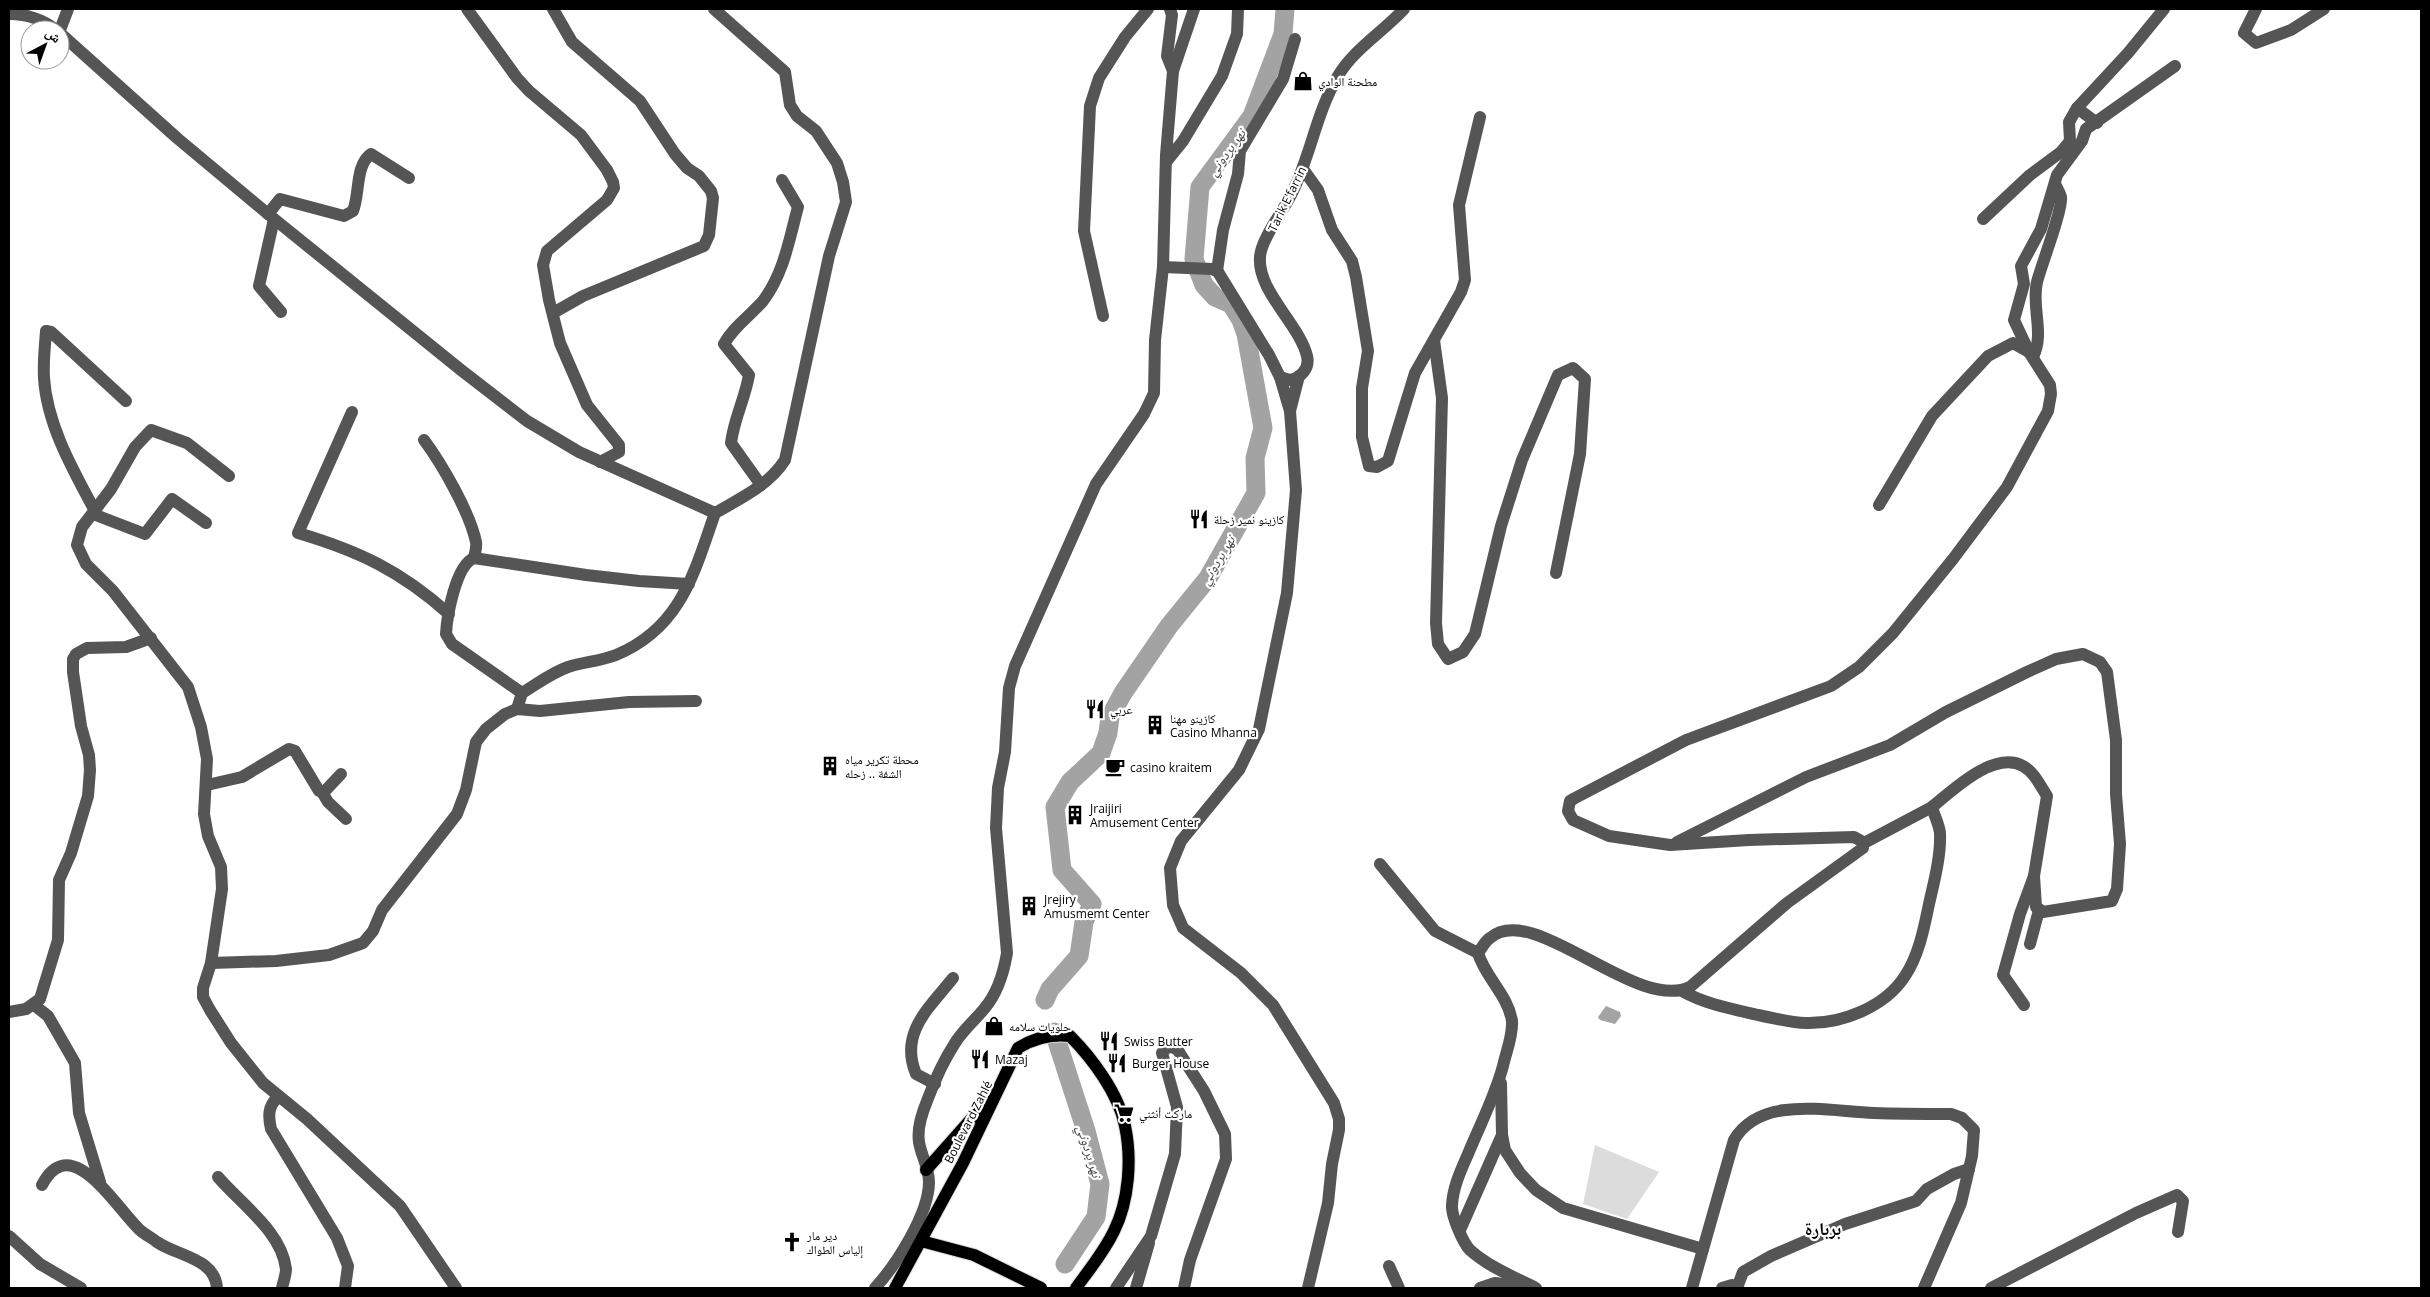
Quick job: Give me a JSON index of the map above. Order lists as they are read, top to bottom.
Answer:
{
  "streets": {
    "main road": ["Boulevard Zahlé"],
    "street": ["Tarik E'farrin"]
  },
  "districts": ["بربارة"],
  "water": ["نهر بردوني"],
  "places": {
    "shop": ["مطحنة الوادي", "حلويات سلامه"],
    "restaurant": [
      "كازينو نمير زحلة",
      "عربي",
      "Swiss Butter",
      "Mazaj",
      "Burger House"
    ],
    "building": [
      "كازينو مهنا Casino Mhanna",
      "محطة تكرير مياه الشفة .. زحله",
      "Jraijiri Amusement Center",
      "Jrejiry Amusmemt Center"
    ],
    "cafe": ["casino kraitem"],
    "supermarket": ["ماركت أنثني"],
    "church": ["دير مار إلياس الطواك"]
  },
  "north": "top right"
}
